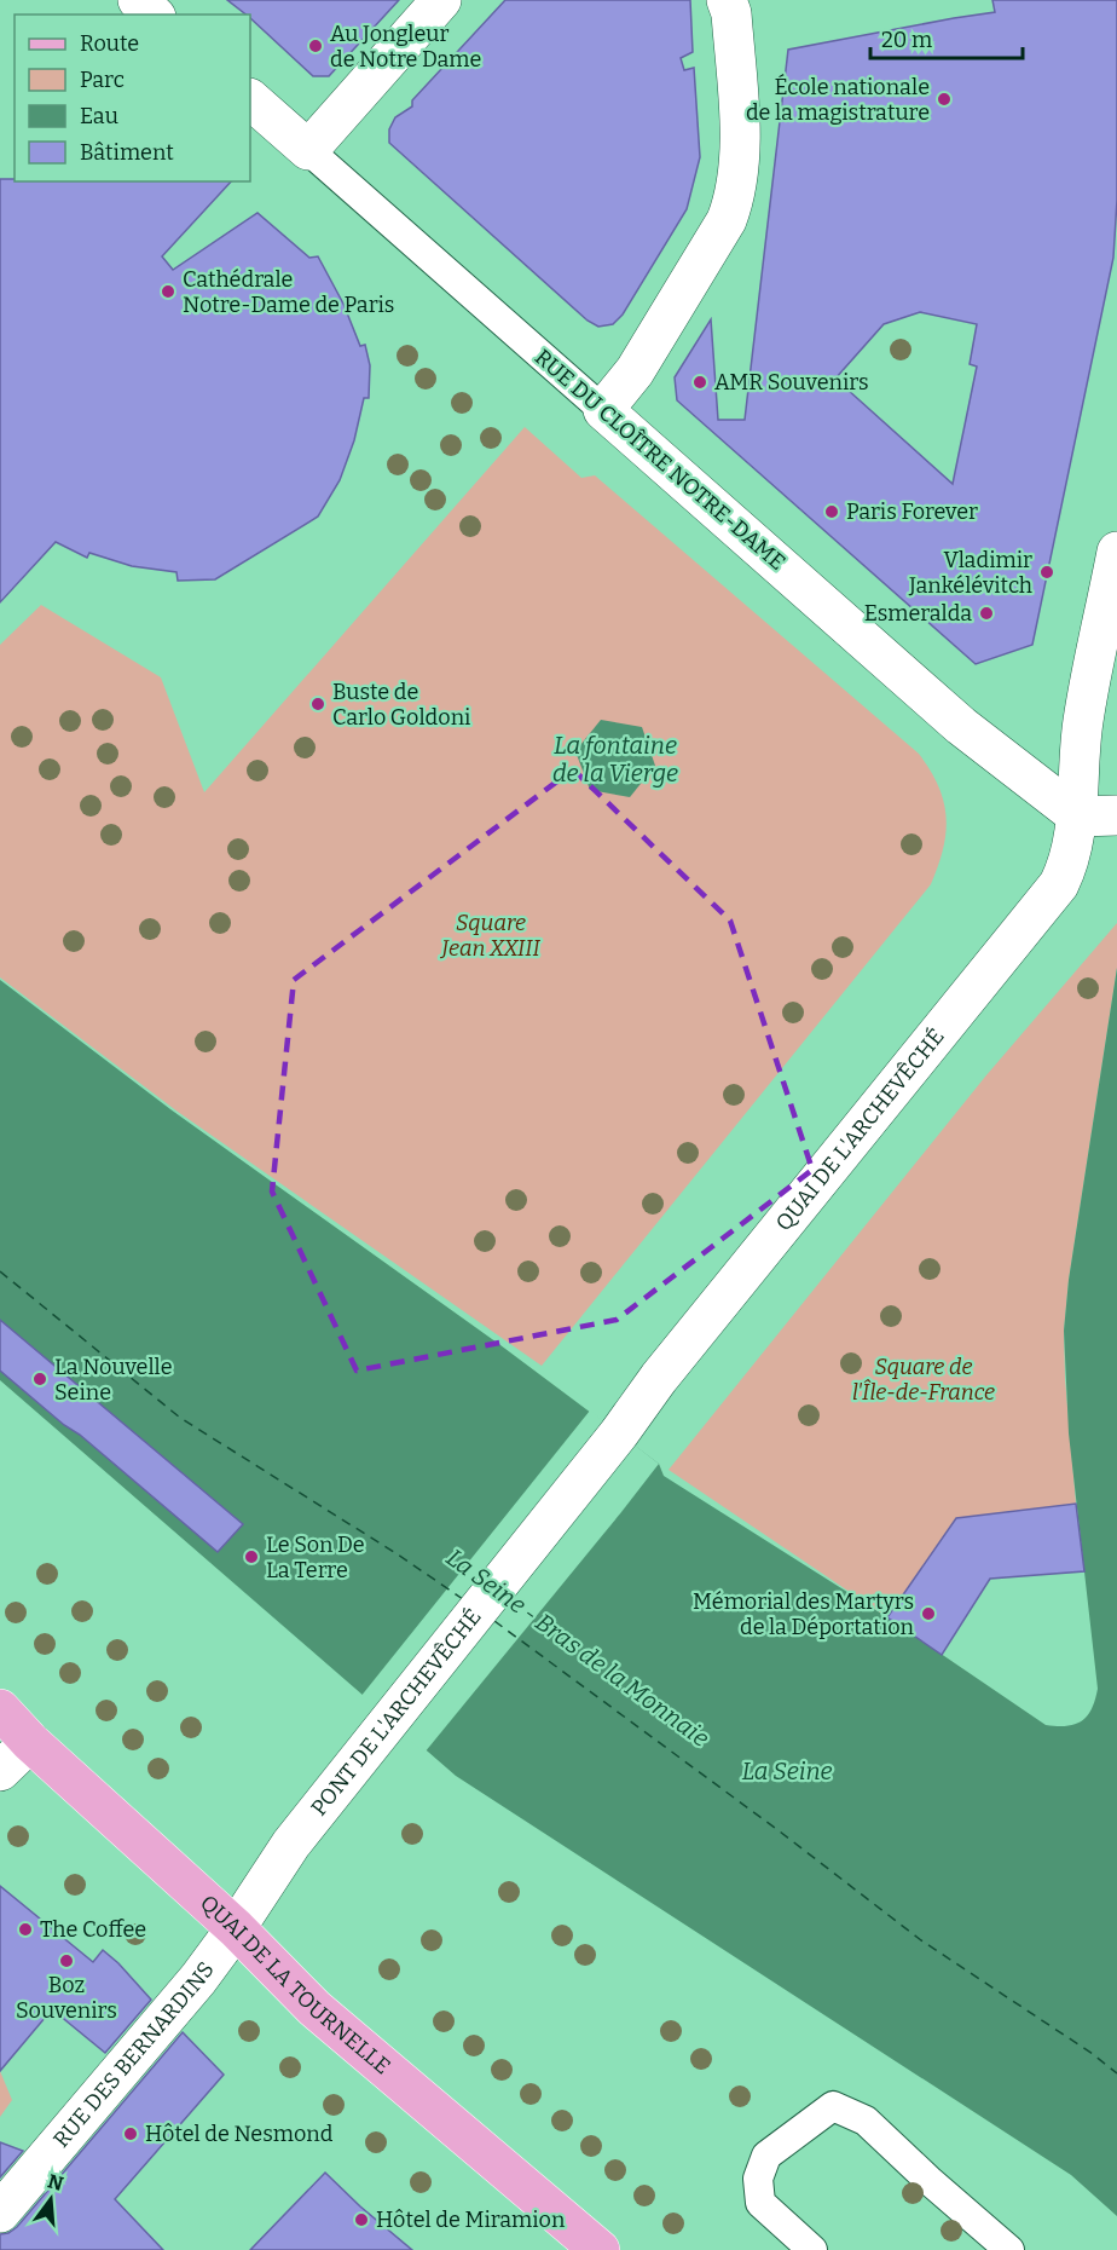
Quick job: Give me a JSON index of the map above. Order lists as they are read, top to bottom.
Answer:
{
  "streets": {
    "main road": ["QUAI DE LA TOURNELLE"],
    "street": [
      "RUE DU CLOÎTRE NOTRE-DAME",
      "QUAI DE L'ARCHEVÊCHÉ",
      "PONT DE L'ARCHEVÊCHÉ",
      "RUE DES BERNARDINS"
    ]
  },
  "crossings": [
    ["RUE DU CLOÎTRE NOTRE-DAME", "QUAI DE L'ARCHEVÊCHÉ"],
    ["QUAI DE L'ARCHEVÊCHÉ", "PONT DE L'ARCHEVÊCHÉ"],
    ["PONT DE L'ARCHEVÊCHÉ", "QUAI DE LA TOURNELLE"],
    ["PONT DE L'ARCHEVÊCHÉ", "RUE DES BERNARDINS"],
    ["QUAI DE LA TOURNELLE", "RUE DES BERNARDINS"]
  ],
  "water": ["La fontaine de la Vierge", "La Seine - Bras de la Monnaie", "La Seine"],
  "parks": ["Square Jean XXIII", "Square de l'Île-de-France"],
  "places": [
    "Au Jongleur de Notre Dame",
    "École nationale de la magistrature",
    "Cathédrale Notre-Dame de Paris",
    "AMR Souvenirs",
    "Paris Forever",
    "Vladimir Jankélévitch",
    "Esmeralda",
    "Buste de Carlo Goldoni",
    "La Nouvelle Seine",
    "Le Son De La Terre",
    "Mémorial des Martyrs de la Déportation",
    "The Coffee",
    "Boz Souvenirs",
    "Hôtel de Nesmond",
    "Hôtel de Miramion"
  ],
  "legend": [
    "Route",
    "Parc",
    "Eau",
    "Bâtiment"
  ],
  "scale_bar": "20 m",
  "north": "top"
}
